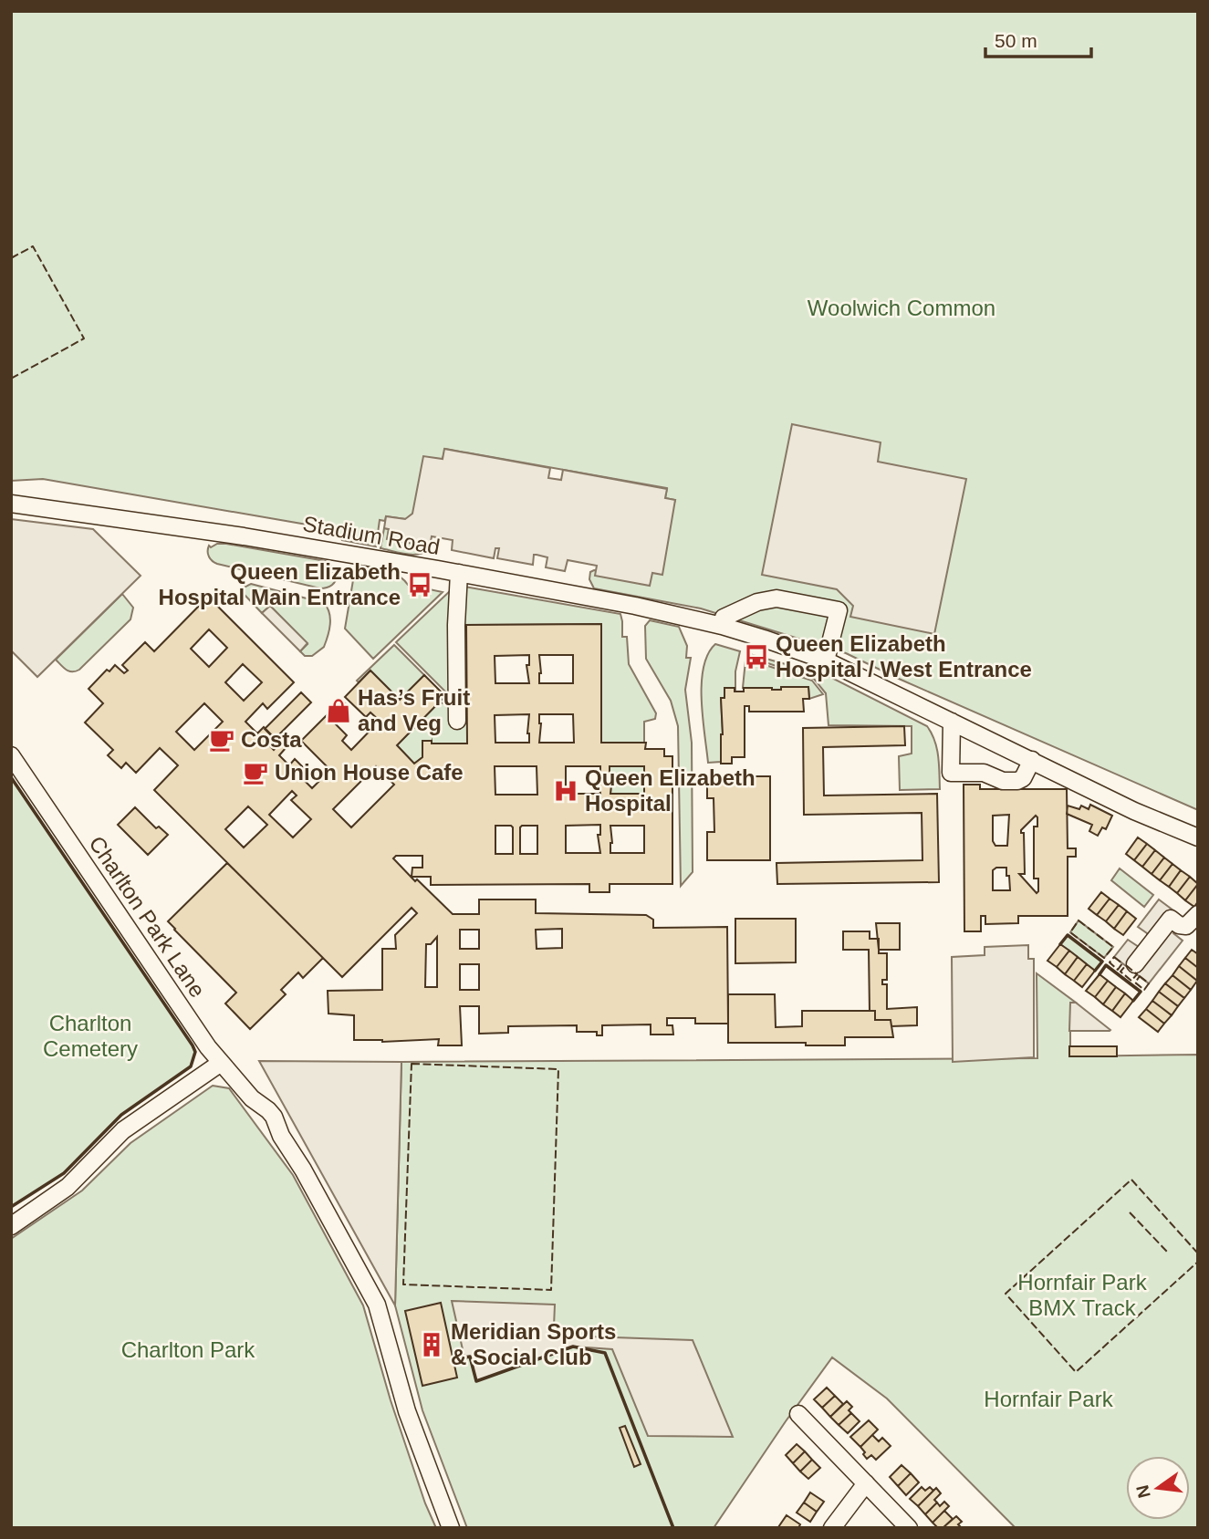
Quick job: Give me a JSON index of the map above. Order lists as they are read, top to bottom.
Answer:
{
  "streets": {
    "street": ["Stadium Road", "Charlton Park Lane"]
  },
  "parks": [
    "Woolwich Common",
    "Charlton Cemetery",
    "Hornfair Park BMX Track",
    "Charlton Park",
    "Hornfair Park"
  ],
  "places": {
    "bus stop": ["Queen Elizabeth Hospital Main Entrance", "Queen Elizabeth Hospital / West Entrance"],
    "shop": ["Has’s Fruit and Veg"],
    "cafe": ["Costa", "Union House Cafe"],
    "hospital": ["Queen Elizabeth Hospital"],
    "building": ["Meridian Sports & Social Club"]
  },
  "scale_bar": "50 m",
  "north": "left"
}
